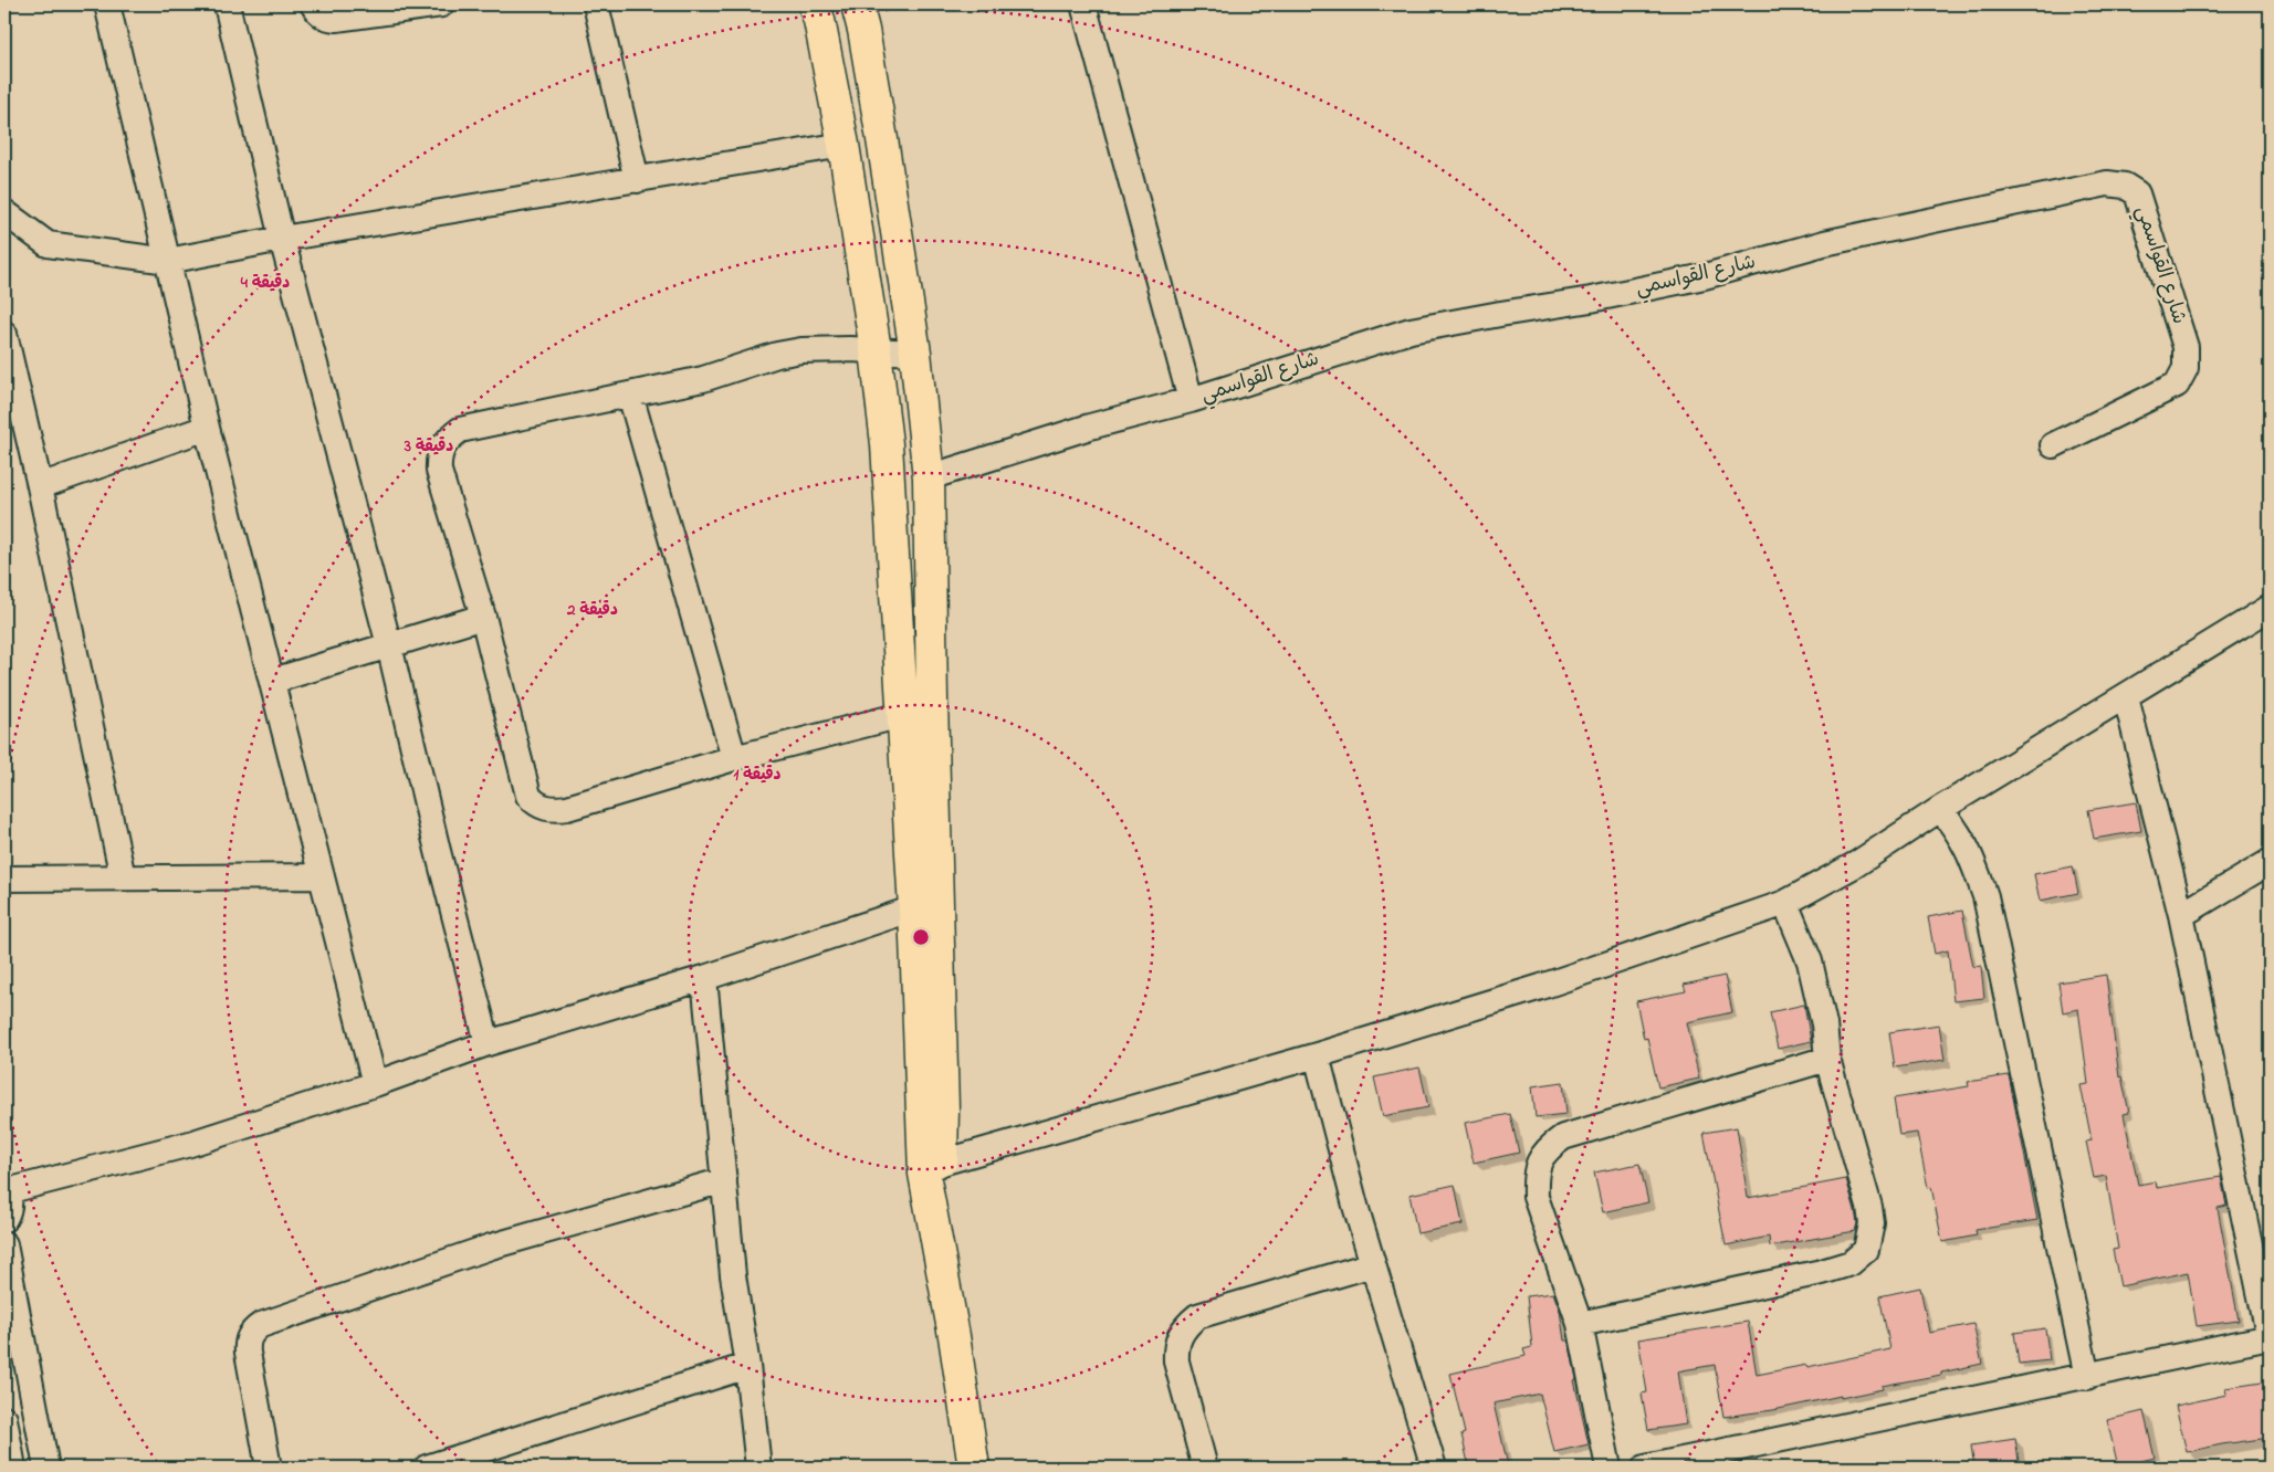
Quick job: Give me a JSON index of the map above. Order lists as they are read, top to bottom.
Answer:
{
  "streets": {
    "street": ["شارع القواسمي"]
  },
  "rings": [
    "4 دقيقة",
    "3 دقيقة",
    "2 دقيقة",
    "1 دقيقة"
  ]
}
